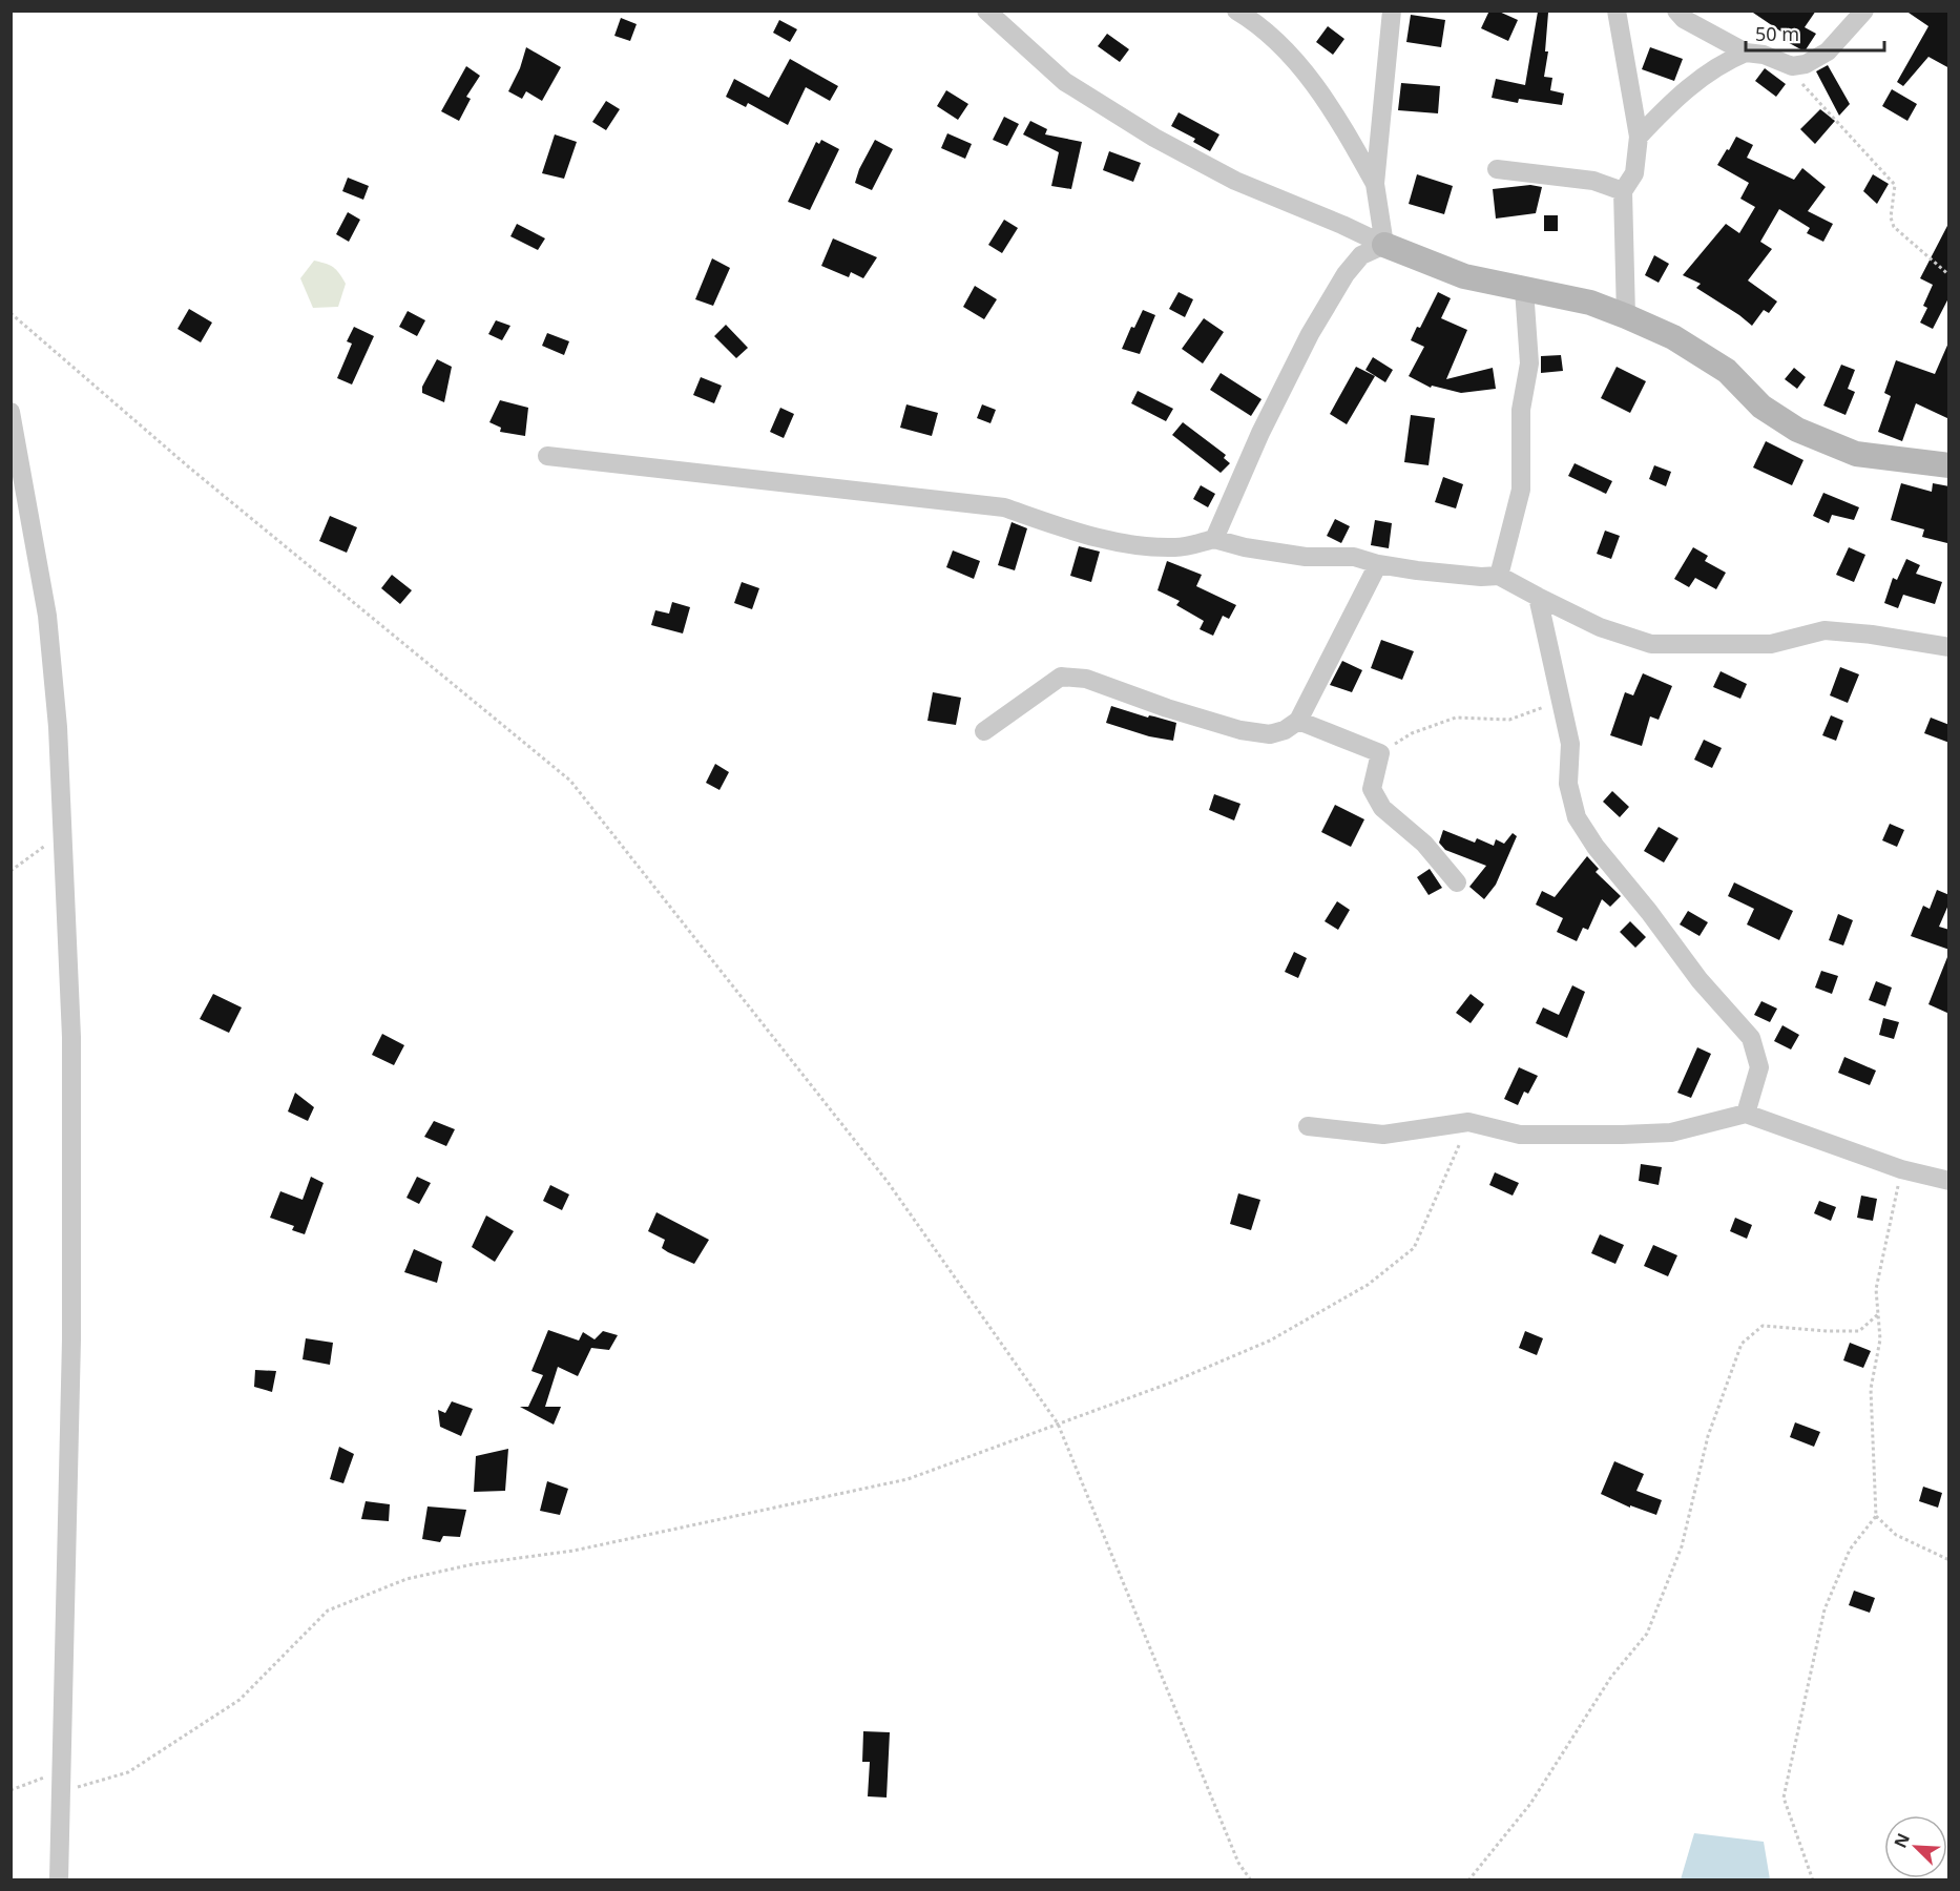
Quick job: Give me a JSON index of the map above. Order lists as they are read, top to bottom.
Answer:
{
  "scale_bar": "50 m",
  "north": "top left"
}
